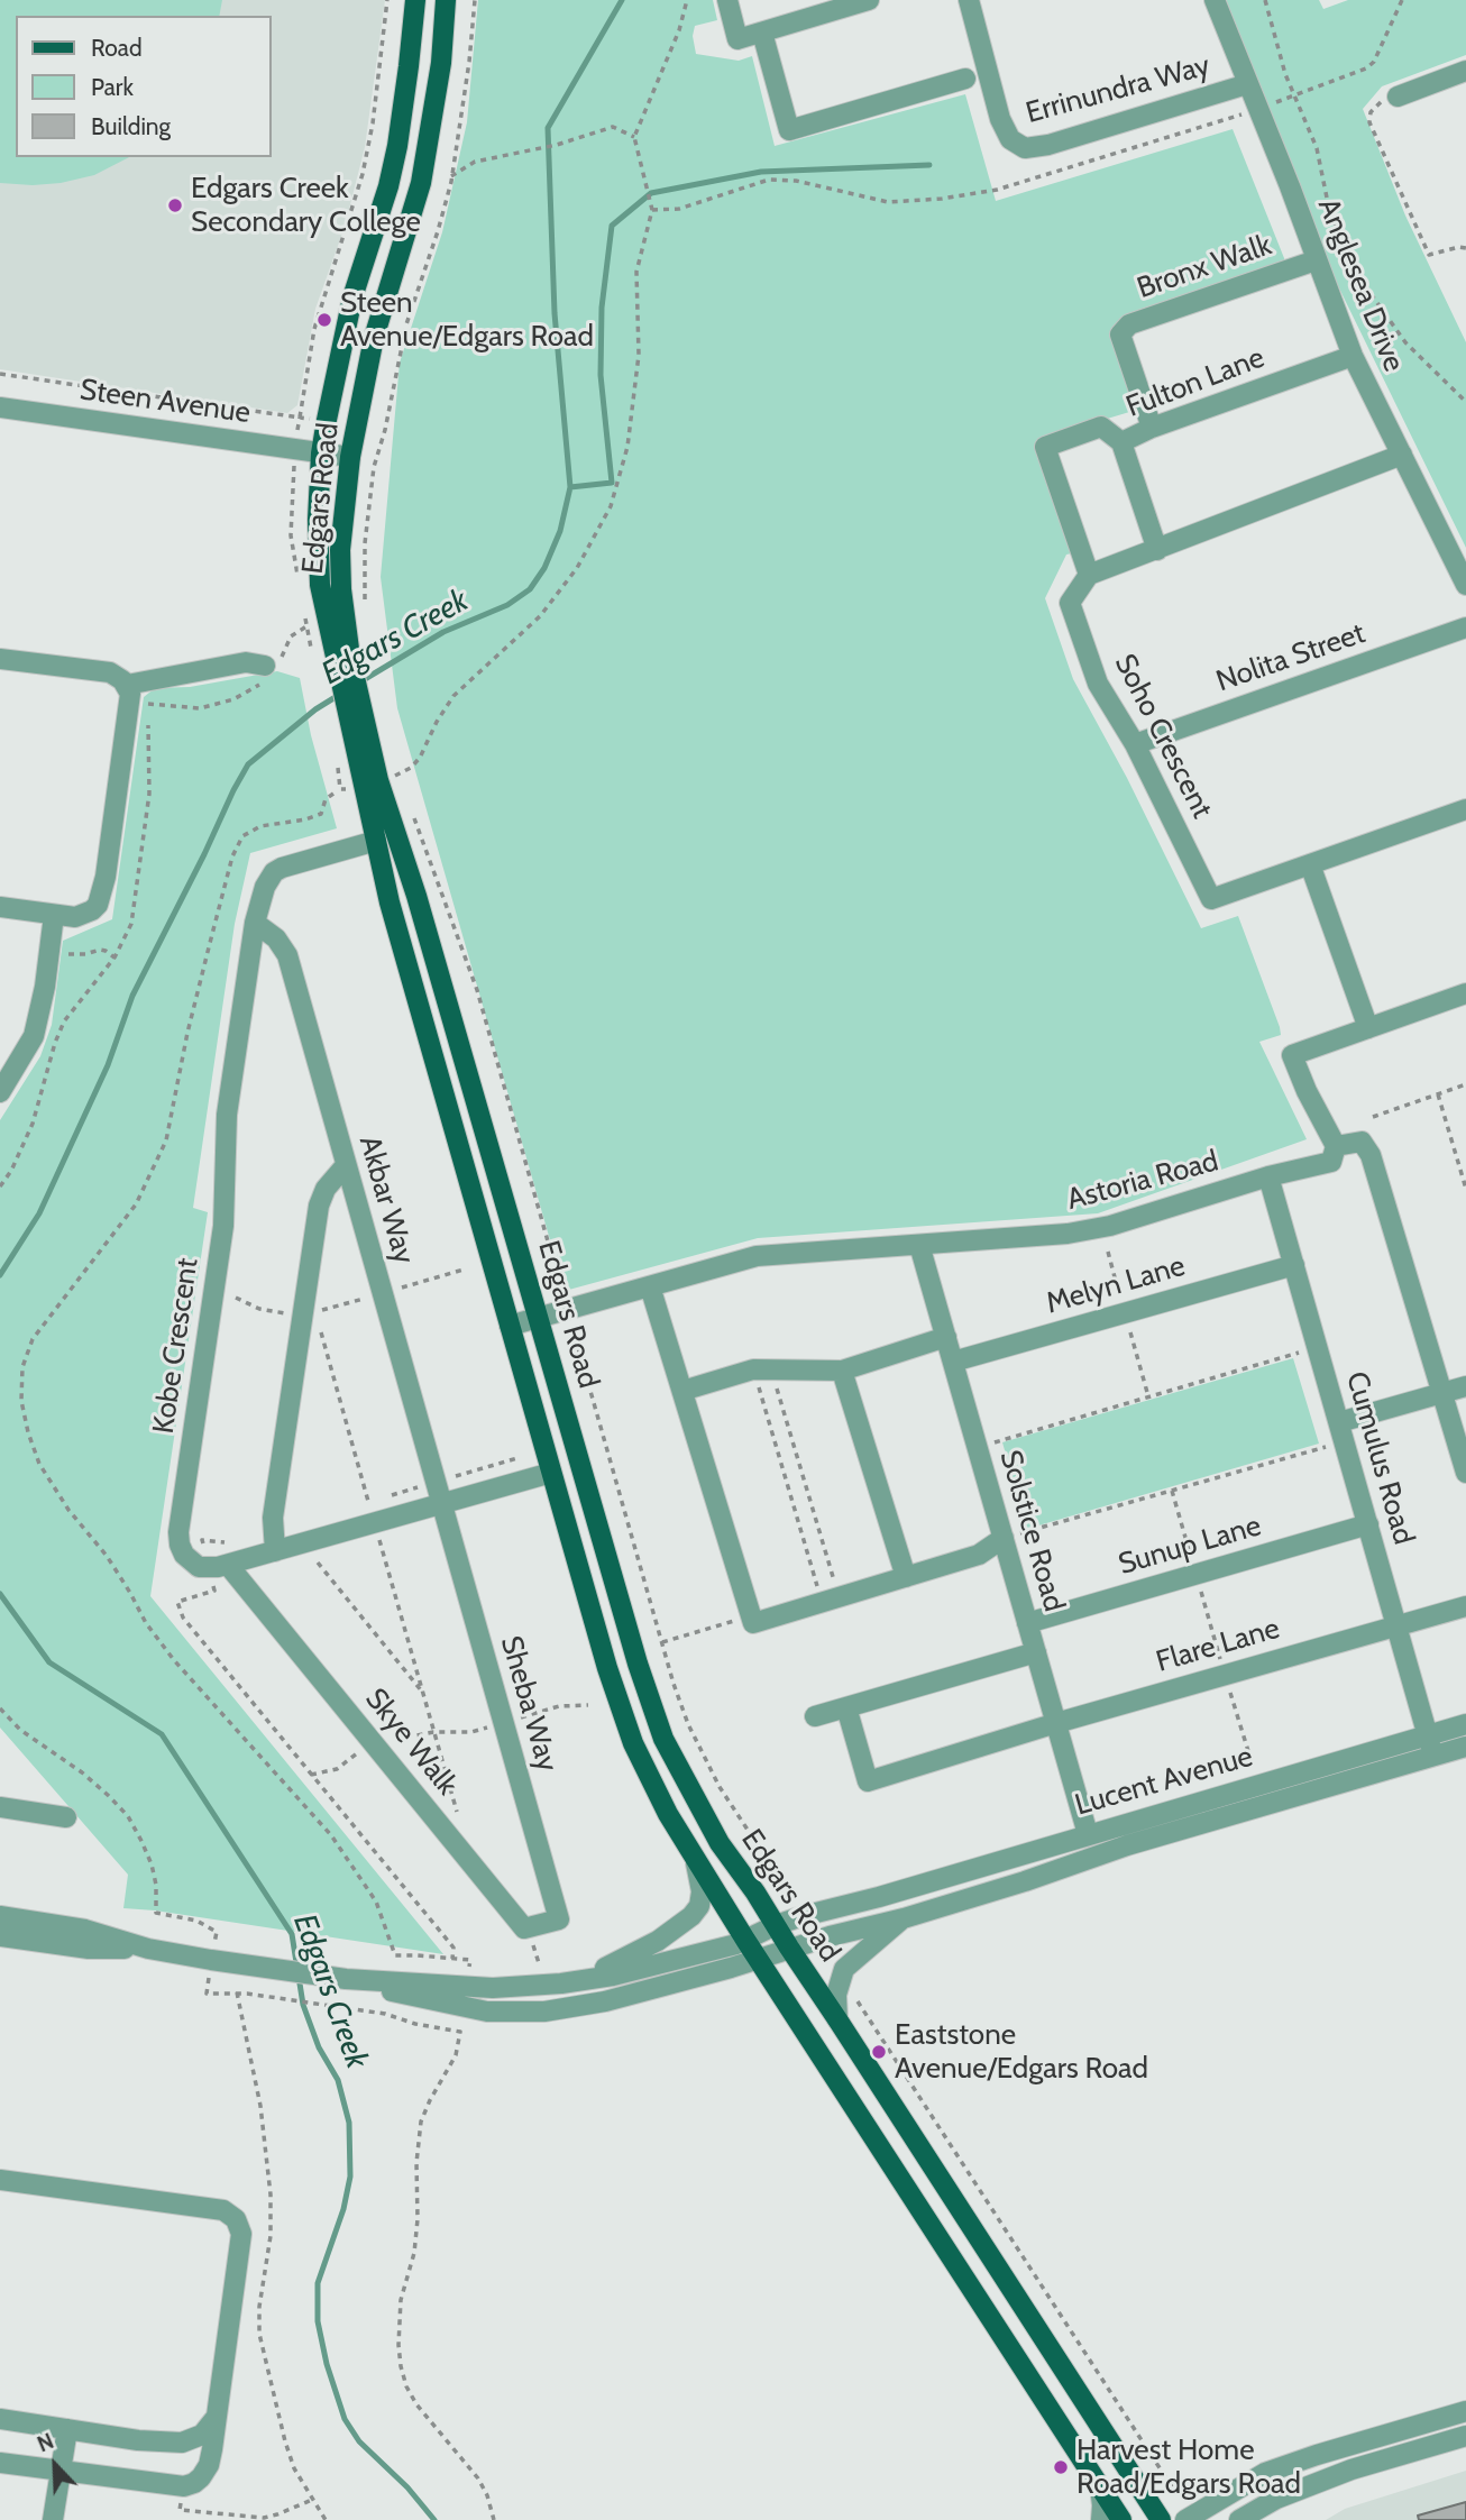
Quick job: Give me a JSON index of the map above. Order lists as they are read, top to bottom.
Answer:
{
  "streets": {
    "main road": ["Edgars Road"],
    "street": [
      "Errinundra Way",
      "Bronx Walk",
      "Anglesea Drive",
      "Fulton Lane",
      "Steen Avenue",
      "Nolita Street",
      "Soho Crescent",
      "Astoria Road",
      "Akbar Way",
      "Melyn Lane",
      "Kobe Crescent",
      "Cumulus Road",
      "Solstice Road",
      "Sunup Lane",
      "Flare Lane",
      "Sheba Way",
      "Skye Walk",
      "Lucent Avenue"
    ]
  },
  "crossings": [
    ["Errinundra Way", "Anglesea Drive"],
    ["Bronx Walk", "Anglesea Drive"],
    ["Bronx Walk", "Fulton Lane"],
    ["Anglesea Drive", "Fulton Lane"],
    ["Steen Avenue", "Edgars Road"],
    ["Edgars Road", "Astoria Road"],
    ["Edgars Road", "Kobe Crescent"],
    ["Edgars Road", "Lucent Avenue"],
    ["Nolita Street", "Soho Crescent"],
    ["Astoria Road", "Cumulus Road"],
    ["Astoria Road", "Solstice Road"],
    ["Akbar Way", "Kobe Crescent"],
    ["Akbar Way", "Sheba Way"],
    ["Melyn Lane", "Cumulus Road"],
    ["Melyn Lane", "Solstice Road"],
    ["Kobe Crescent", "Sheba Way"],
    ["Kobe Crescent", "Skye Walk"],
    ["Cumulus Road", "Sunup Lane"],
    ["Cumulus Road", "Flare Lane"],
    ["Cumulus Road", "Lucent Avenue"],
    ["Solstice Road", "Sunup Lane"],
    ["Solstice Road", "Flare Lane"],
    ["Solstice Road", "Lucent Avenue"],
    ["Sheba Way", "Skye Walk"]
  ],
  "water": ["Edgars Creek"],
  "places": [
    "Edgars Creek Secondary College",
    "Steen Avenue/Edgars Road",
    "Eaststone Avenue/Edgars Road",
    "Harvest Home Road/Edgars Road"
  ],
  "legend": ["Road", "Park", "Building"],
  "north": "top left"
}
